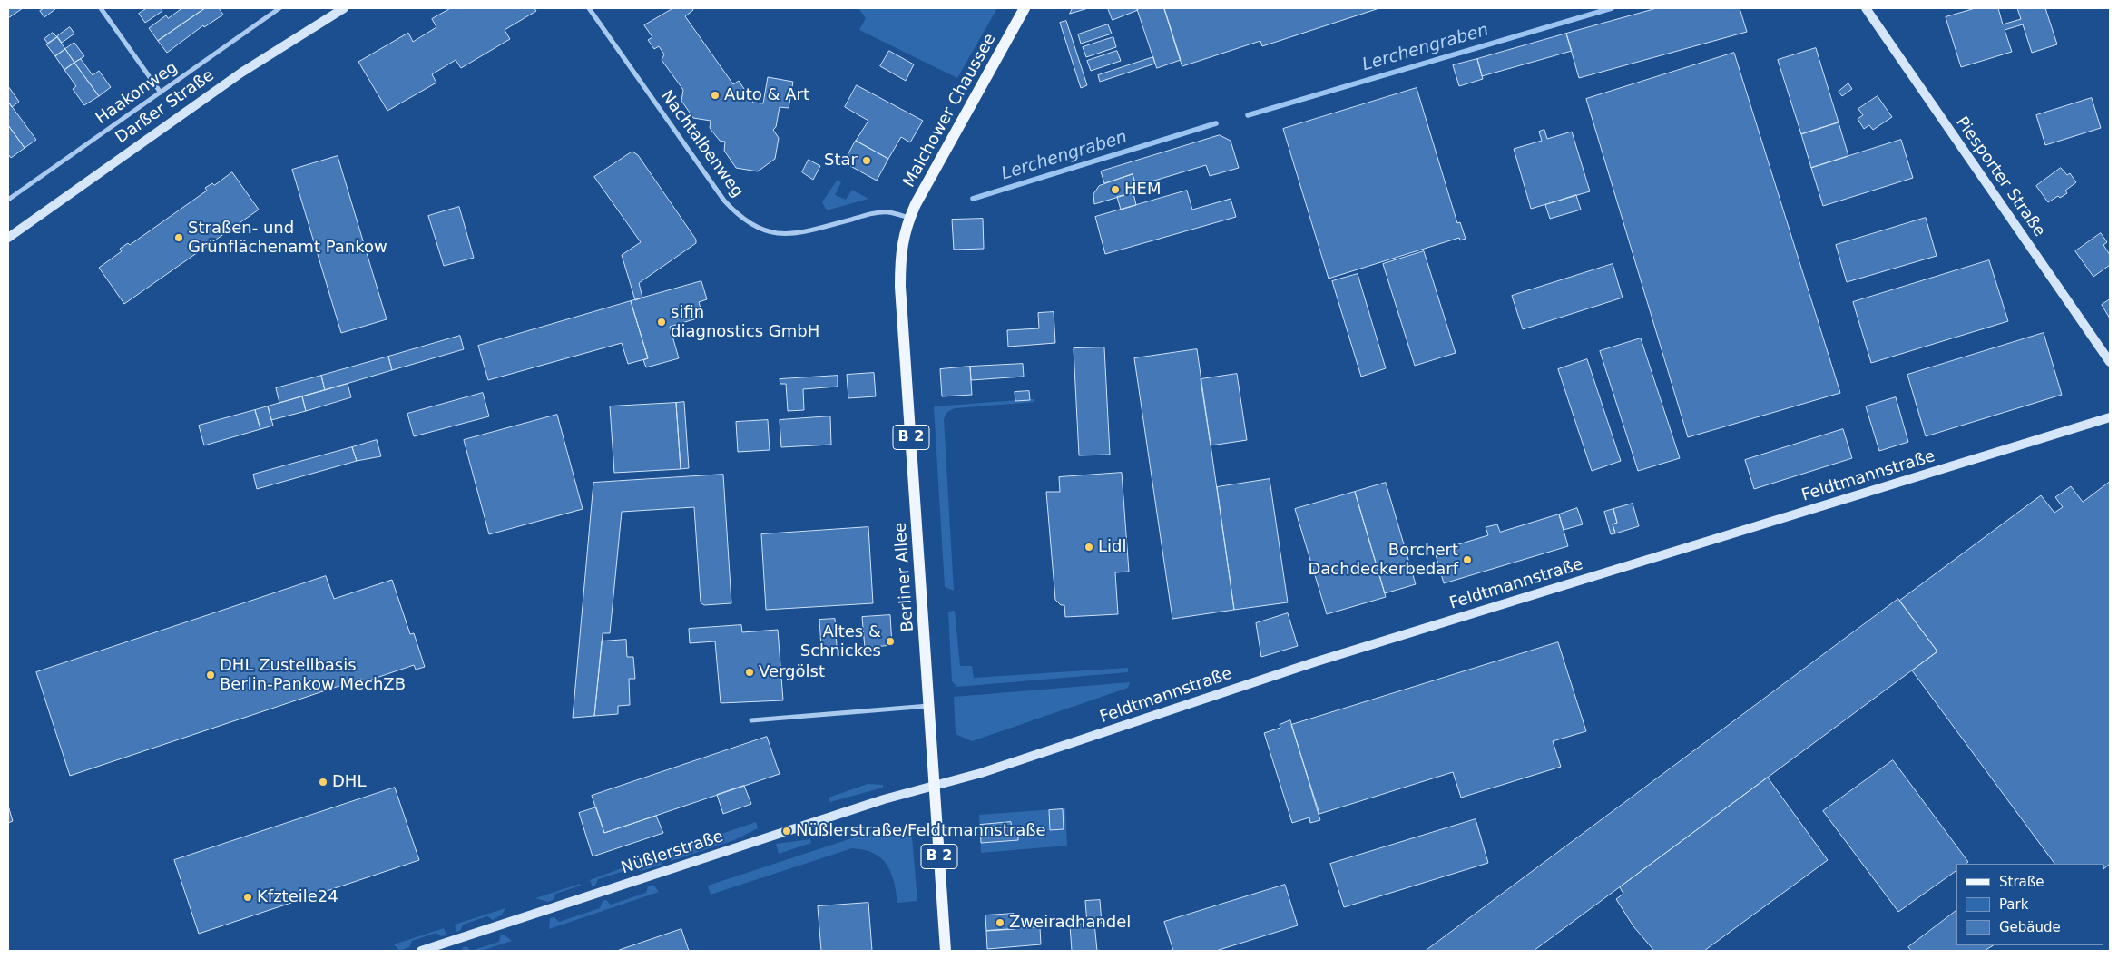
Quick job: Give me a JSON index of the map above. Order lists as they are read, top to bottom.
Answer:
{
  "streets": {
    "main road": ["Malchower Chaussee", "B 2", "Berliner Allee"],
    "street": [
      "Haakonweg",
      "Darßer Straße",
      "Nachtalbenweg",
      "Piesporter Straße",
      "Feldtmannstraße",
      "Nüßlerstraße"
    ]
  },
  "crossings": [
    ["Malchower Chaussee", "Berliner Allee"],
    ["Nachtalbenweg", "Berliner Allee"],
    ["Feldtmannstraße", "Berliner Allee"],
    ["Feldtmannstraße", "Nüßlerstraße"],
    ["Berliner Allee", "Nüßlerstraße"]
  ],
  "water": ["Lerchengraben"],
  "places": [
    "Auto & Art",
    "Star",
    "HEM",
    "Straßen- und Grünflächenamt Pankow",
    "sifin diagnostics GmbH",
    "Lidl",
    "Borchert Dachdeckerbedarf",
    "Altes & Schnickes",
    "Vergölst",
    "DHL Zustellbasis Berlin-Pankow MechZB",
    "DHL",
    "Nüßlerstraße/Feldtmannstraße",
    "Kfzteile24",
    "Zweiradhandel"
  ],
  "legend": ["Straße", "Park", "Gebäude"]
}
